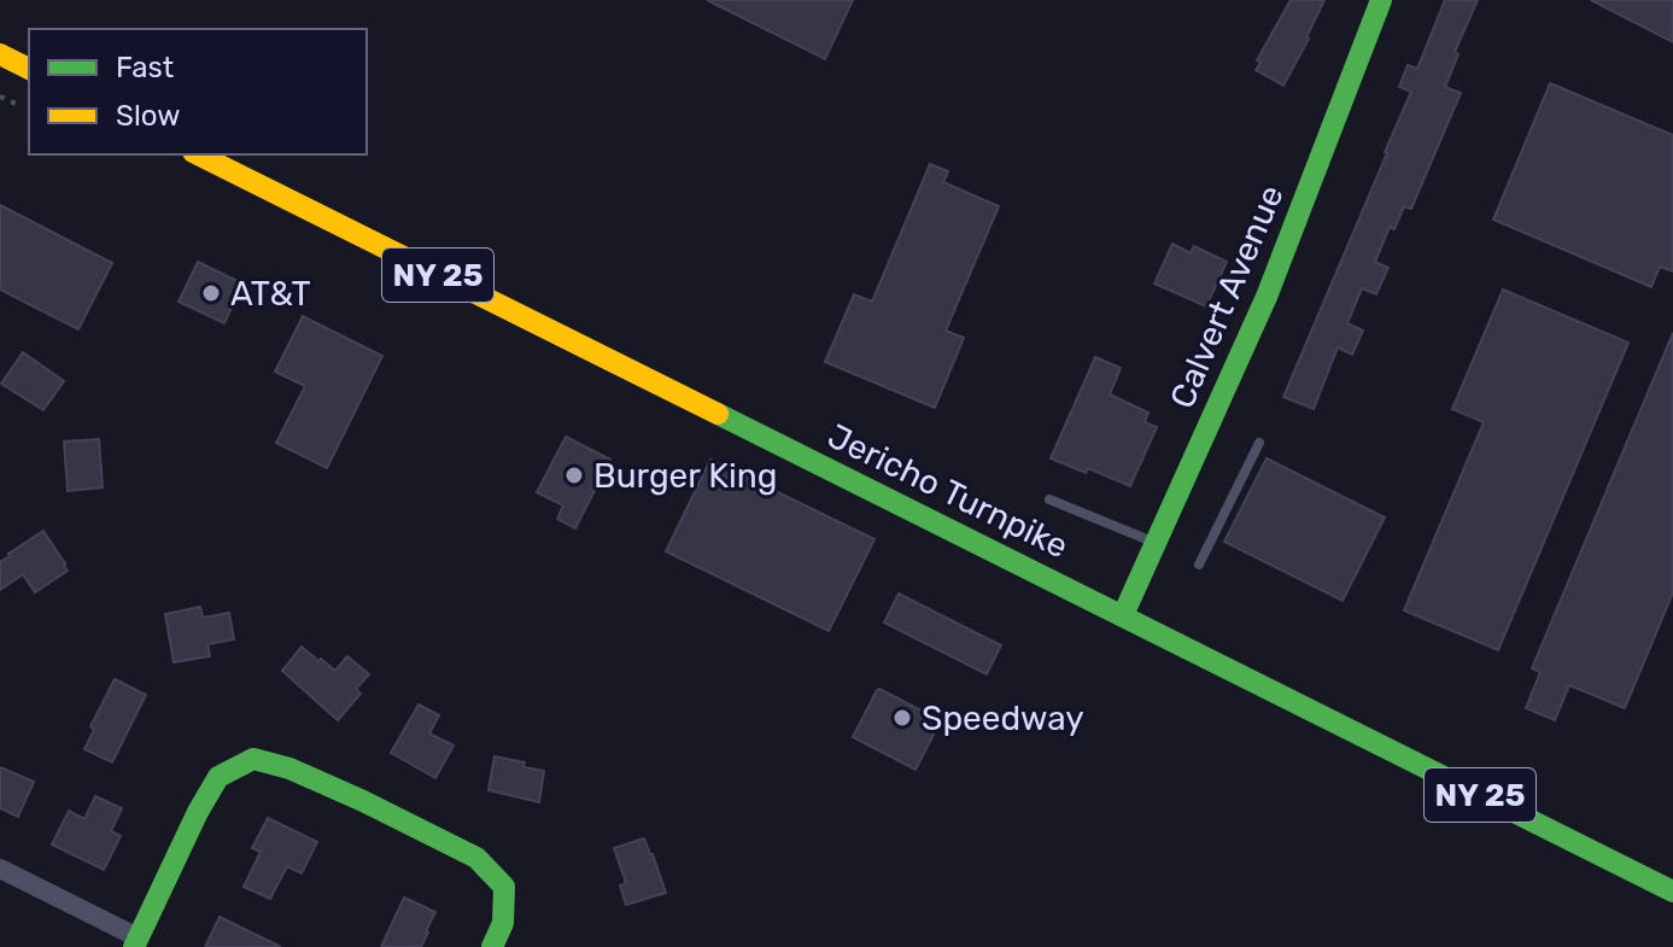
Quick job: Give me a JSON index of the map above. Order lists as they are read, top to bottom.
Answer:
{
  "streets": {
    "main road": ["NY 25", "Calvert Avenue", "Jericho Turnpike"]
  },
  "crossings": [
    ["Calvert Avenue", "Jericho Turnpike"]
  ],
  "places": ["AT&T", "Burger King", "Speedway"],
  "legend": ["Fast", "Slow"]
}
